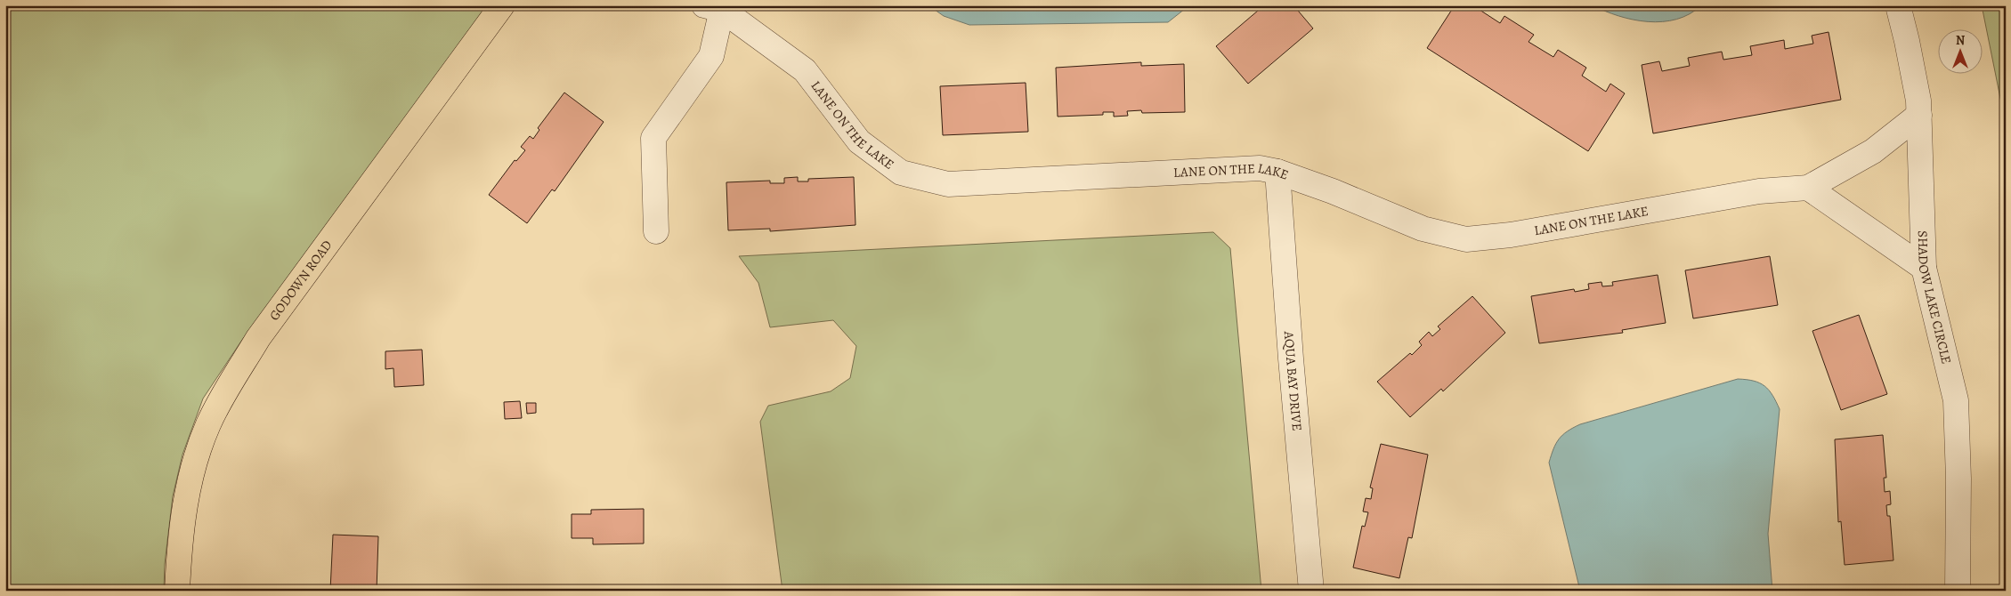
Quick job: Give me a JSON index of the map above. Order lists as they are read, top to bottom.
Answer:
{
  "streets": {
    "main road": ["GODOWN ROAD"],
    "street": ["LANE ON THE LAKE", "SHADOW LAKE CIRCLE", "AQUA BAY DRIVE"]
  },
  "crossings": [
    ["LANE ON THE LAKE", "SHADOW LAKE CIRCLE"],
    ["LANE ON THE LAKE", "AQUA BAY DRIVE"]
  ],
  "north": "top"
}
